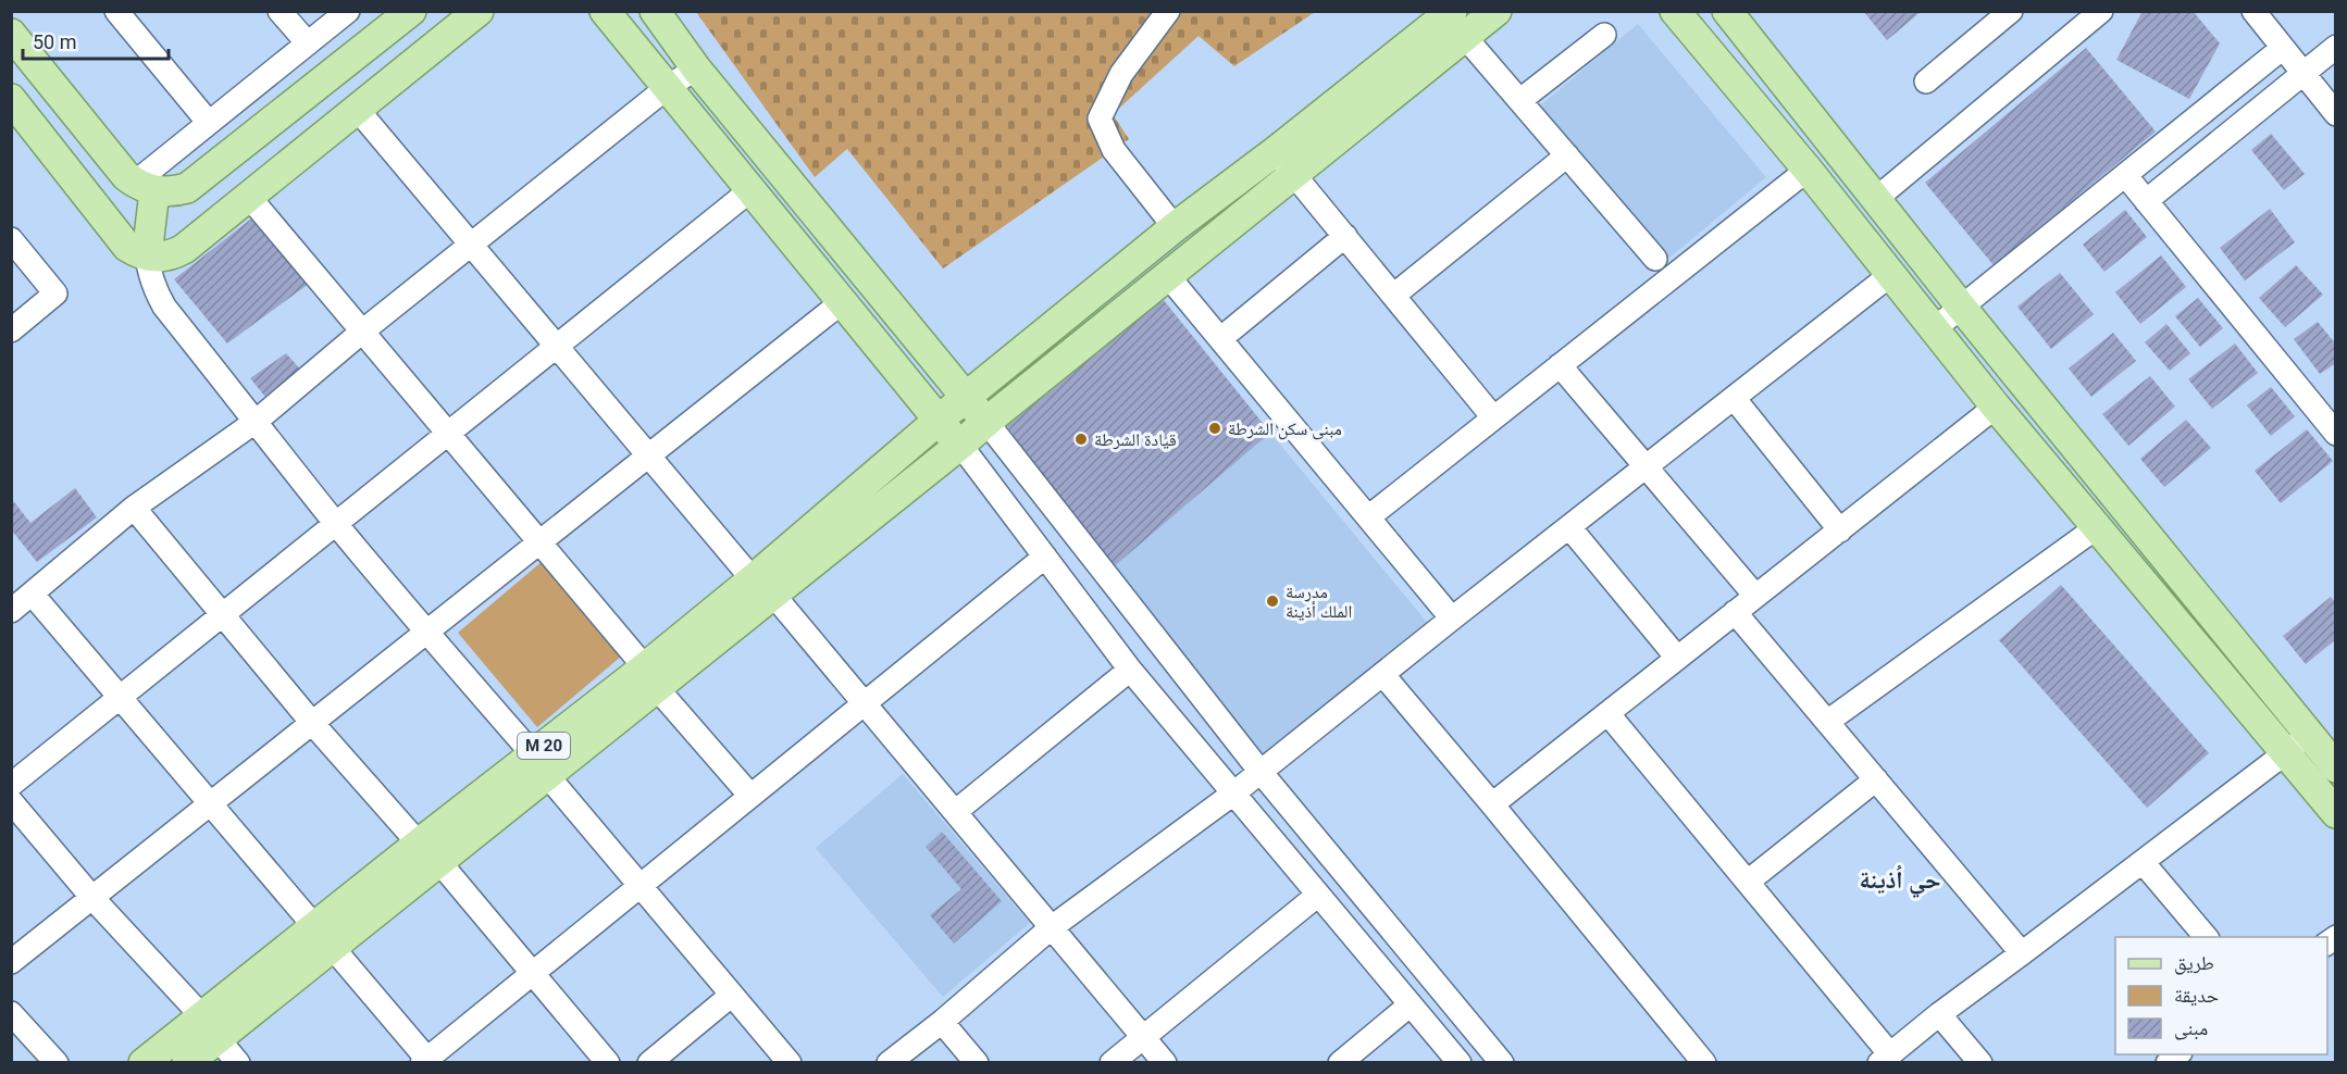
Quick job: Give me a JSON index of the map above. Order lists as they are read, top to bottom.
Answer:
{
  "streets": {
    "main road": ["M 20"]
  },
  "districts": ["حي اُذينة"],
  "places": ["مبنى سكن الشرطة", "قيادة الشرطة", "مدرسة الملك أذينة"],
  "legend": ["طريق", "حديقة", "مبنى"],
  "scale_bar": "50 m"
}
